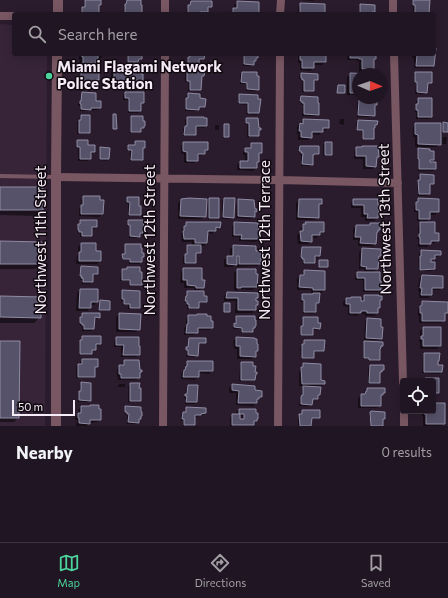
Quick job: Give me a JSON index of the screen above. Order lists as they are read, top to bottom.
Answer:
{
  "streets": {
    "street": [
      "Northwest 13th Street",
      "Northwest 11th Street",
      "Northwest 12th Street",
      "Northwest 12th Terrace"
    ]
  },
  "places": ["Miami Flagami Network Police Station"],
  "scale_bar": "50 m",
  "north": "right",
  "page": {
    "search": "Search here",
    "scale": "50 m",
    "heading": ["Nearby", "0 results"],
    "nav": ["Map", "Directions", "Saved"]
  }
}
